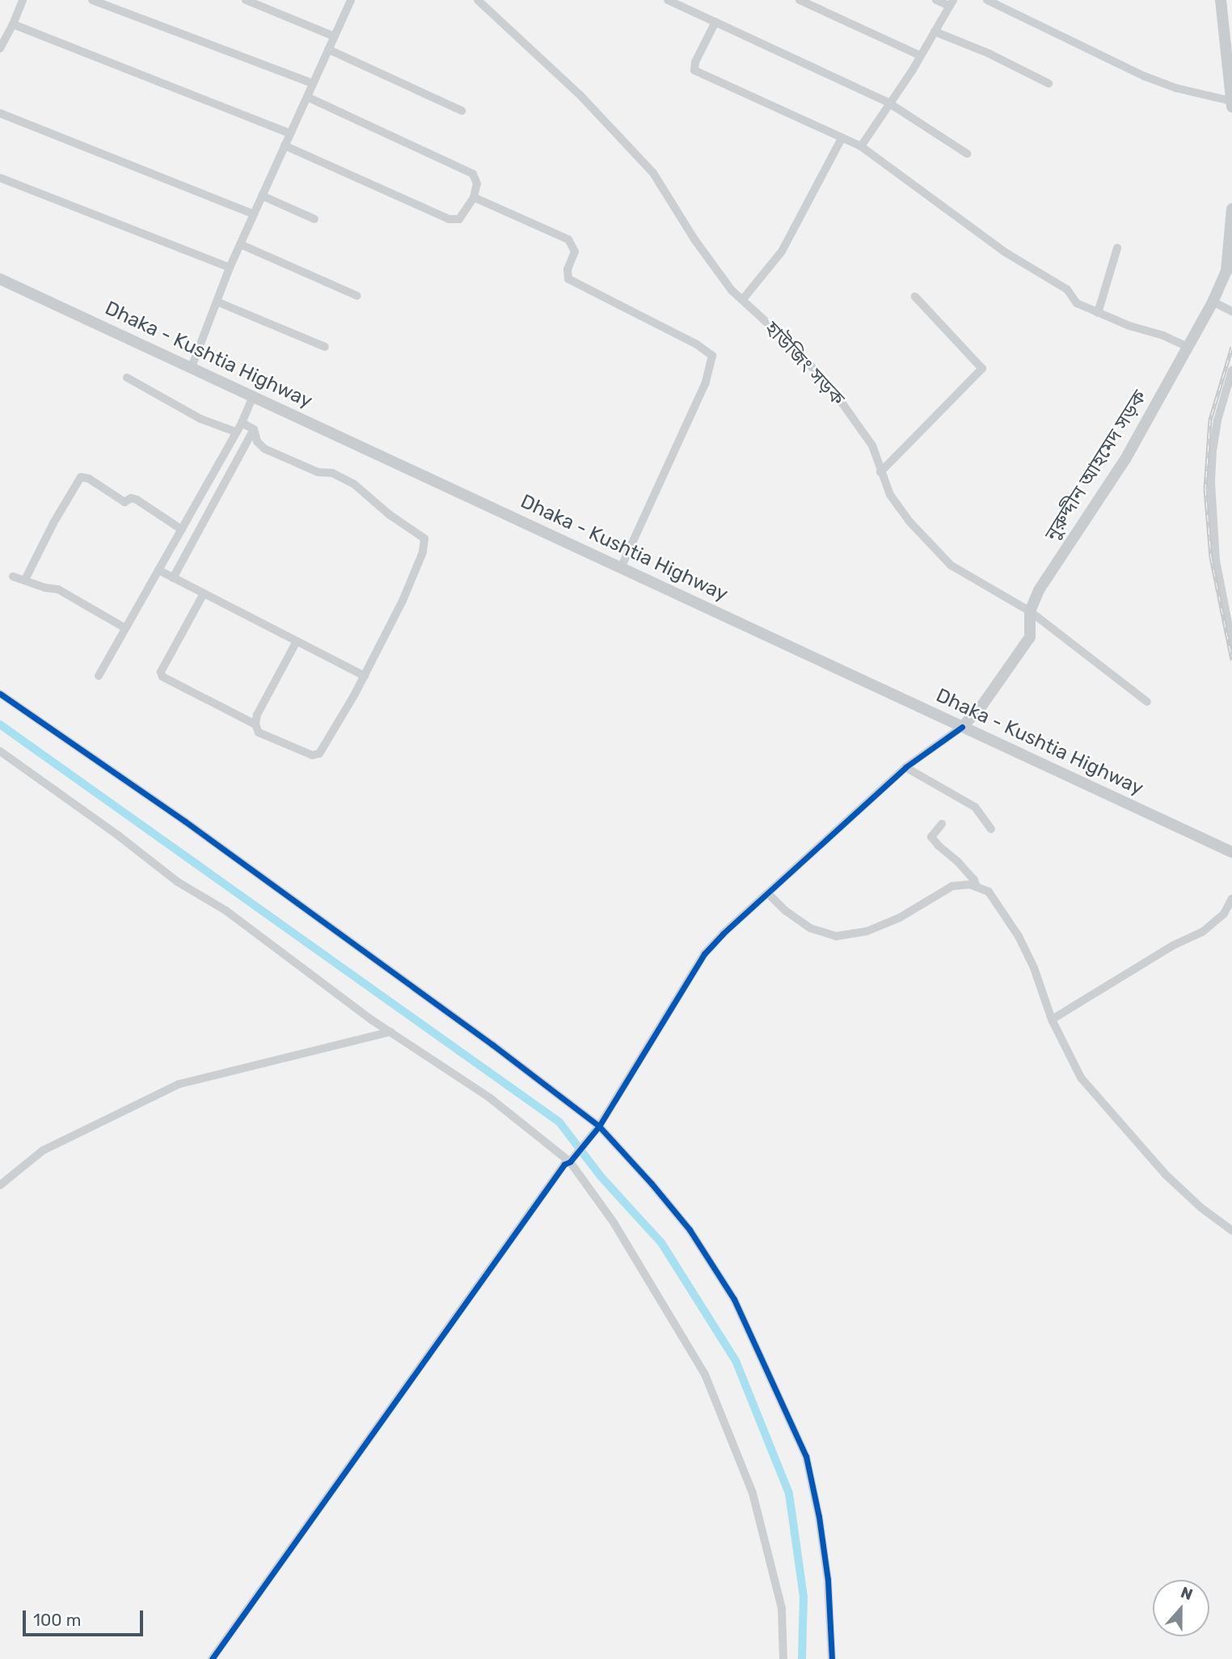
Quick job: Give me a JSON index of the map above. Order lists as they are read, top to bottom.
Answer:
{
  "streets": {
    "main road": ["Dhaka - Kushtia Highway", "নুরুদ্দীন আহমেদ সড়ক"],
    "street": ["হাউজিং সড়ক"]
  },
  "crossings": [
    ["Dhaka - Kushtia Highway", "নুরুদ্দীন আহমেদ সড়ক"],
    ["হাউজিং সড়ক", "নুরুদ্দীন আহমেদ সড়ক"]
  ],
  "scale_bar": "100 m",
  "north": "top"
}
